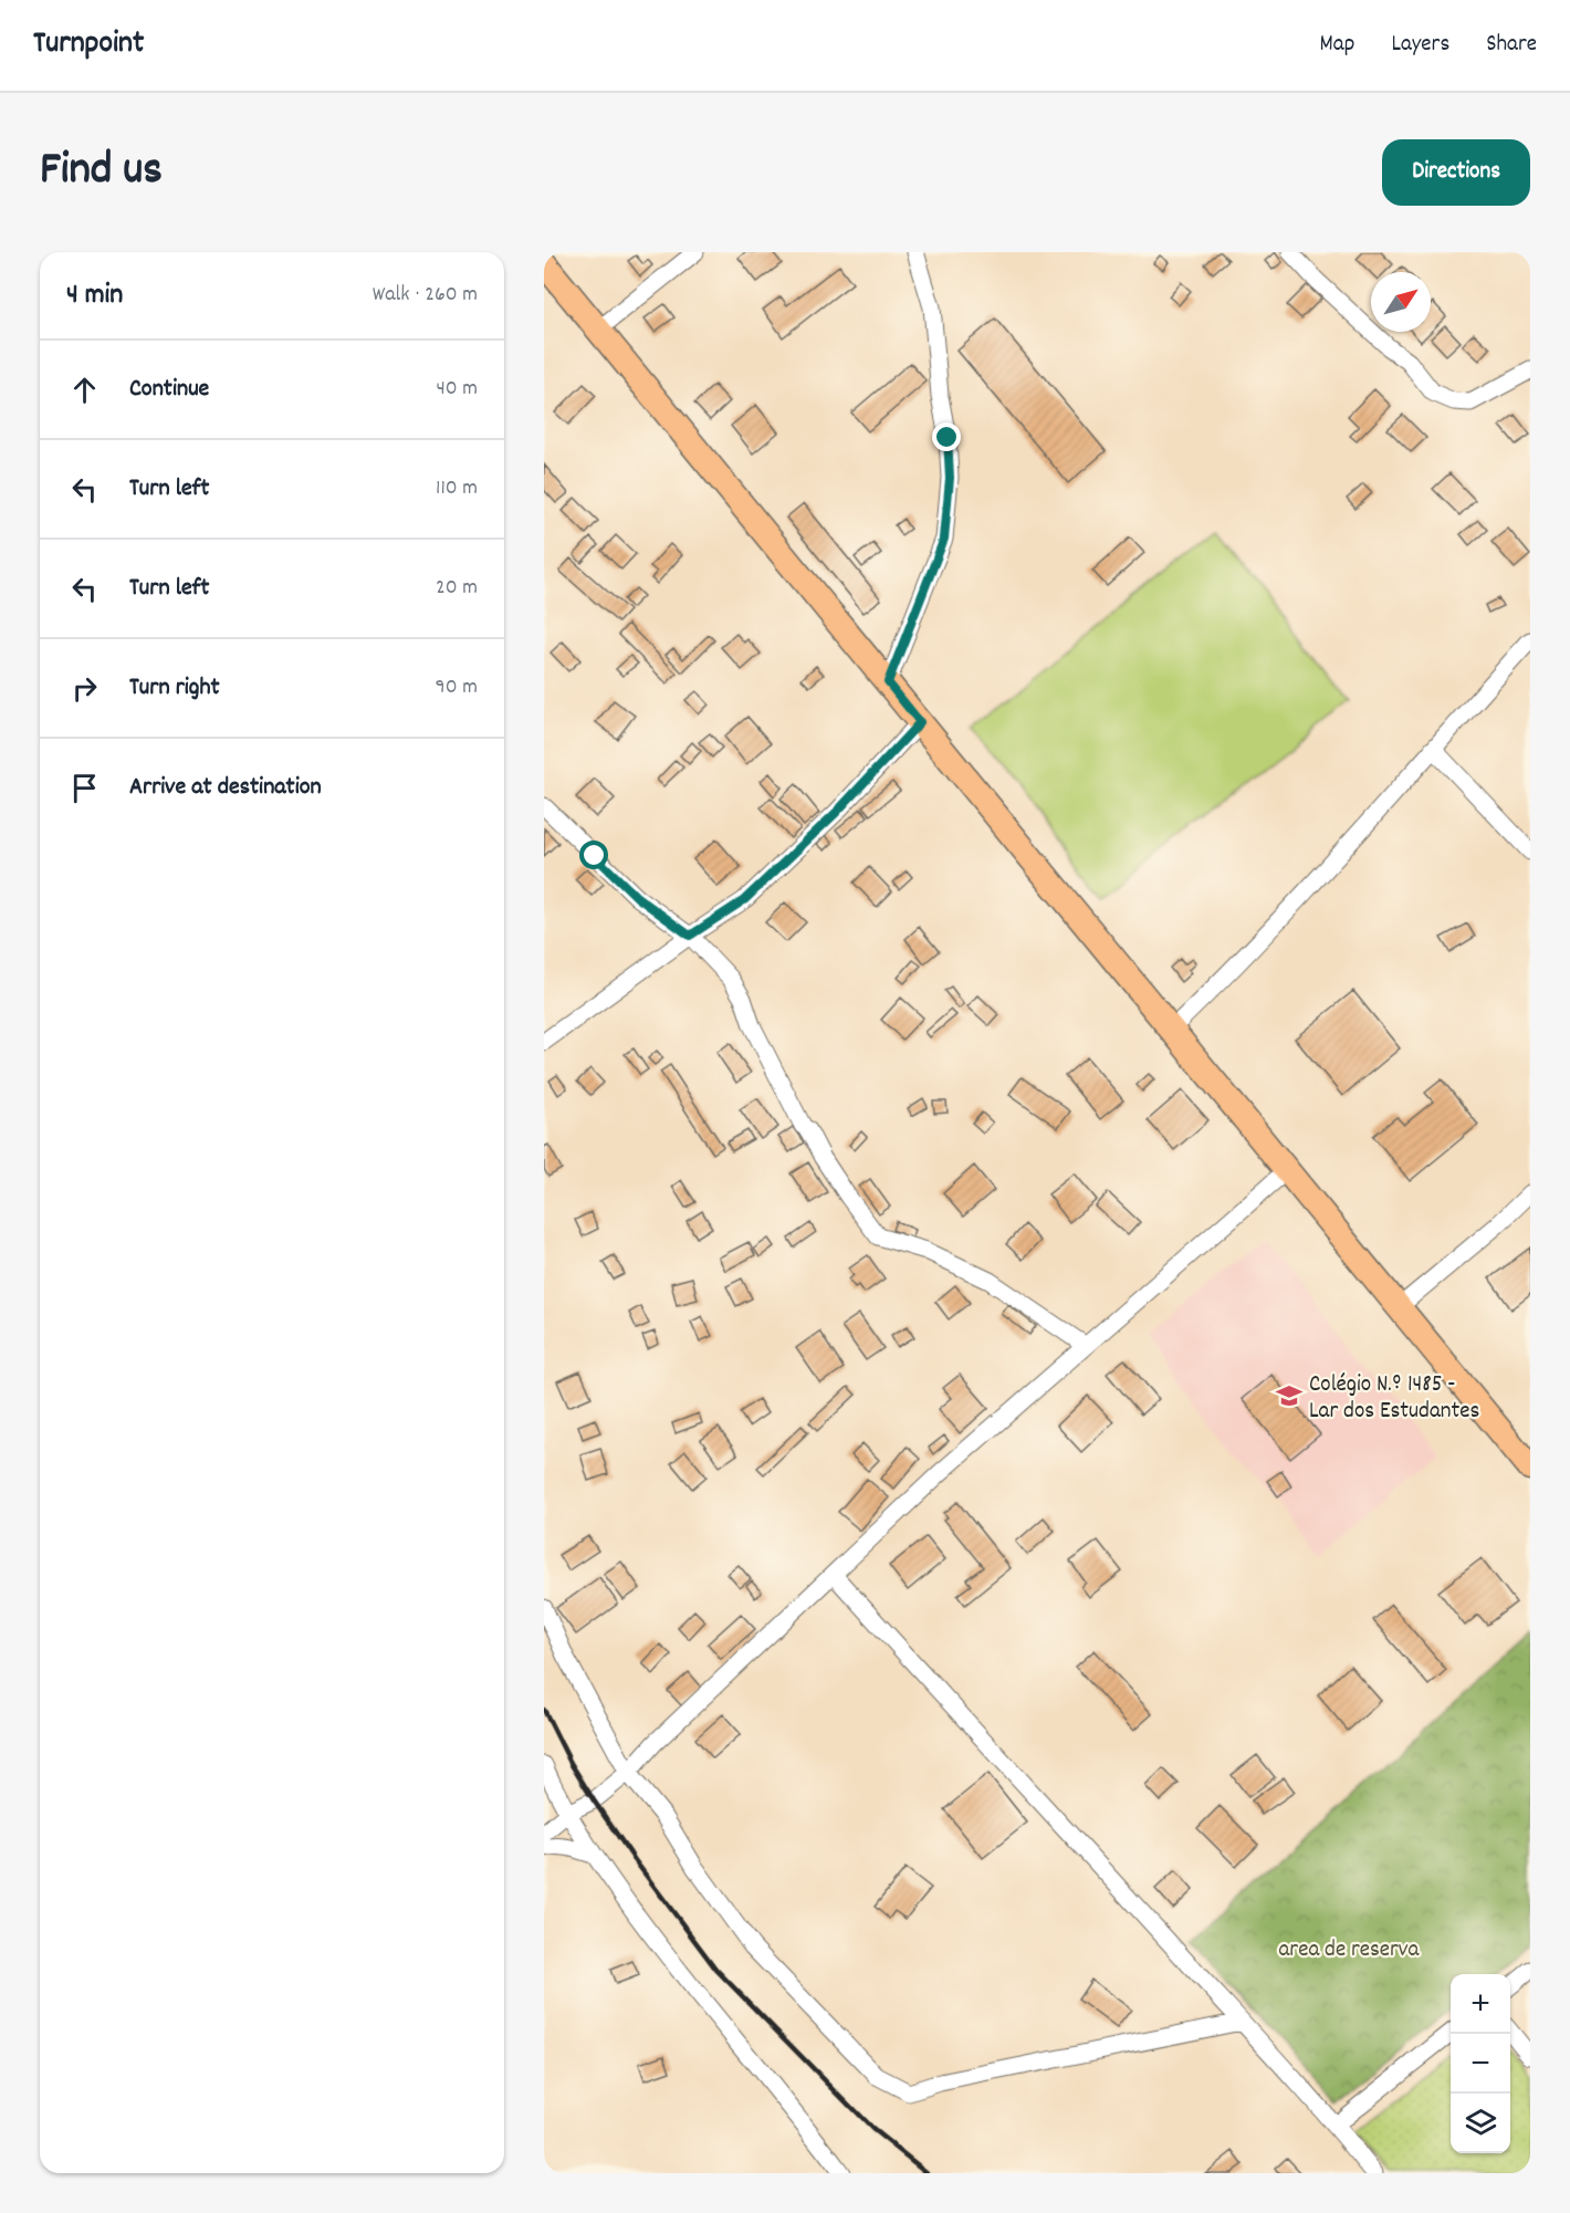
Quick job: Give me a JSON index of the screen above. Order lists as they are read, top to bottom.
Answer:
{
  "parks": ["area de reserva"],
  "places": {
    "school or university": ["Colégio N.º 1485 - Lar dos Estudantes"]
  },
  "north": "top right",
  "page": {
    "header": "Turnpoint",
    "nav": ["Map", "Layers", "Share"],
    "title": "Find us",
    "buttons": "Directions",
    "heading": ["4 min", "Walk · 260 m"],
    "list": [
      ["Continue", "40 m"],
      ["Turn left", "110 m"],
      ["Turn left", "20 m"],
      ["Turn right", "90 m"],
      "Arrive at destination"
    ],
    "map_buttons": ["+", "−"]
  }
}
